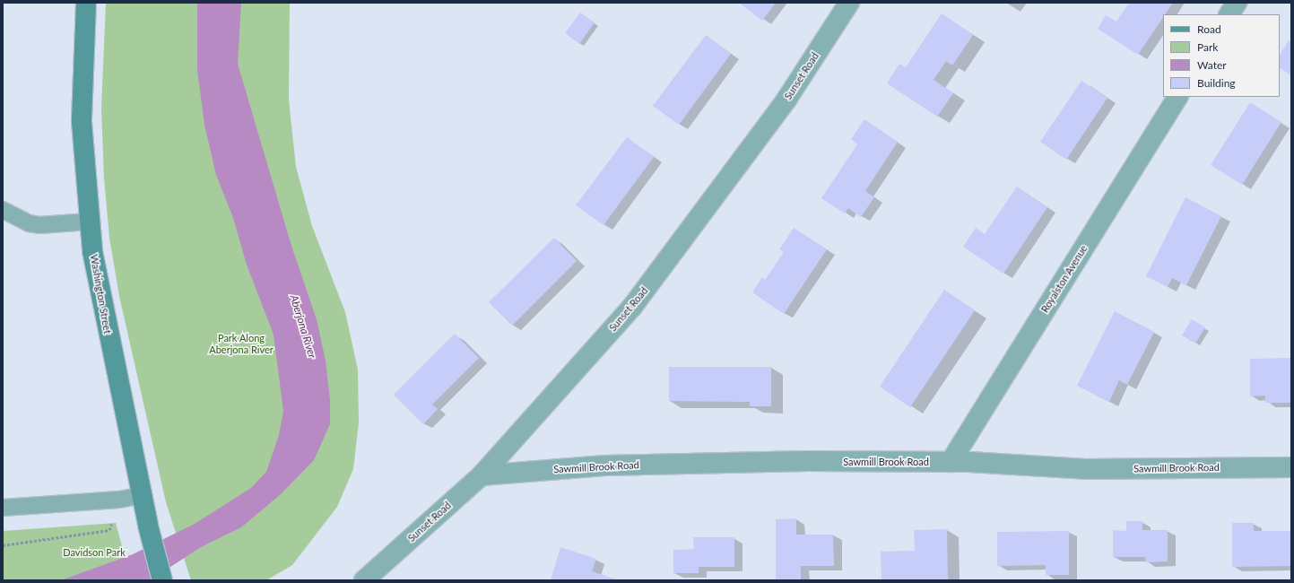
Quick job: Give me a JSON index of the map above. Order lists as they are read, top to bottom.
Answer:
{
  "streets": {
    "main road": ["Washington Street"],
    "street": ["Sunset Road", "Royalston Avenue", "Sawmill Brook Road"]
  },
  "crossings": [
    ["Sunset Road", "Sawmill Brook Road"],
    ["Royalston Avenue", "Sawmill Brook Road"]
  ],
  "water": ["Aberjona River"],
  "parks": ["Park Along Aberjona River", "Davidson Park"],
  "legend": [
    "Road",
    "Park",
    "Water",
    "Building"
  ]
}
